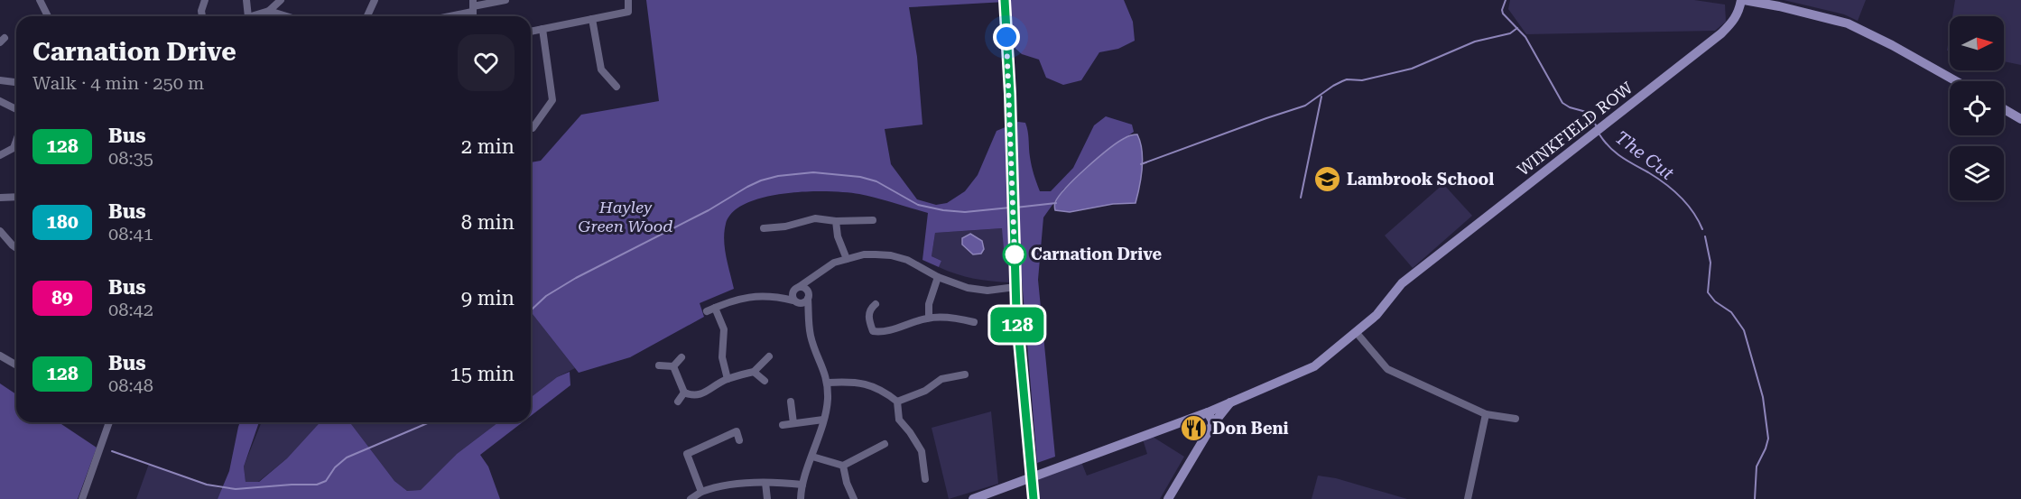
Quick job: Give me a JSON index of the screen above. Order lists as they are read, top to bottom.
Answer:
{
  "streets": {
    "main road": ["WINKFIELD ROW"]
  },
  "water": ["The Cut"],
  "parks": ["Hayley Green Wood"],
  "places": {
    "school or university": ["Lambrook School"],
    "other": ["Carnation Drive"],
    "restaurant": ["Don Beni"]
  },
  "lines": ["bus line 128"],
  "north": "right",
  "page": {
    "on_map": "128",
    "heading": ["Carnation Drive", "Walk · 4 min · 250 m"],
    "list": [
      {
        "mark": "128",
        "name": "Bus",
        "note": "08:35",
        "value": "2 min"
      },
      {
        "mark": "180",
        "name": "Bus",
        "note": "08:41",
        "value": "8 min"
      },
      {
        "mark": "89",
        "name": "Bus",
        "note": "08:42",
        "value": "9 min"
      },
      {
        "mark": "128",
        "name": "Bus",
        "note": "08:48",
        "value": "15 min"
      }
    ]
  }
}
